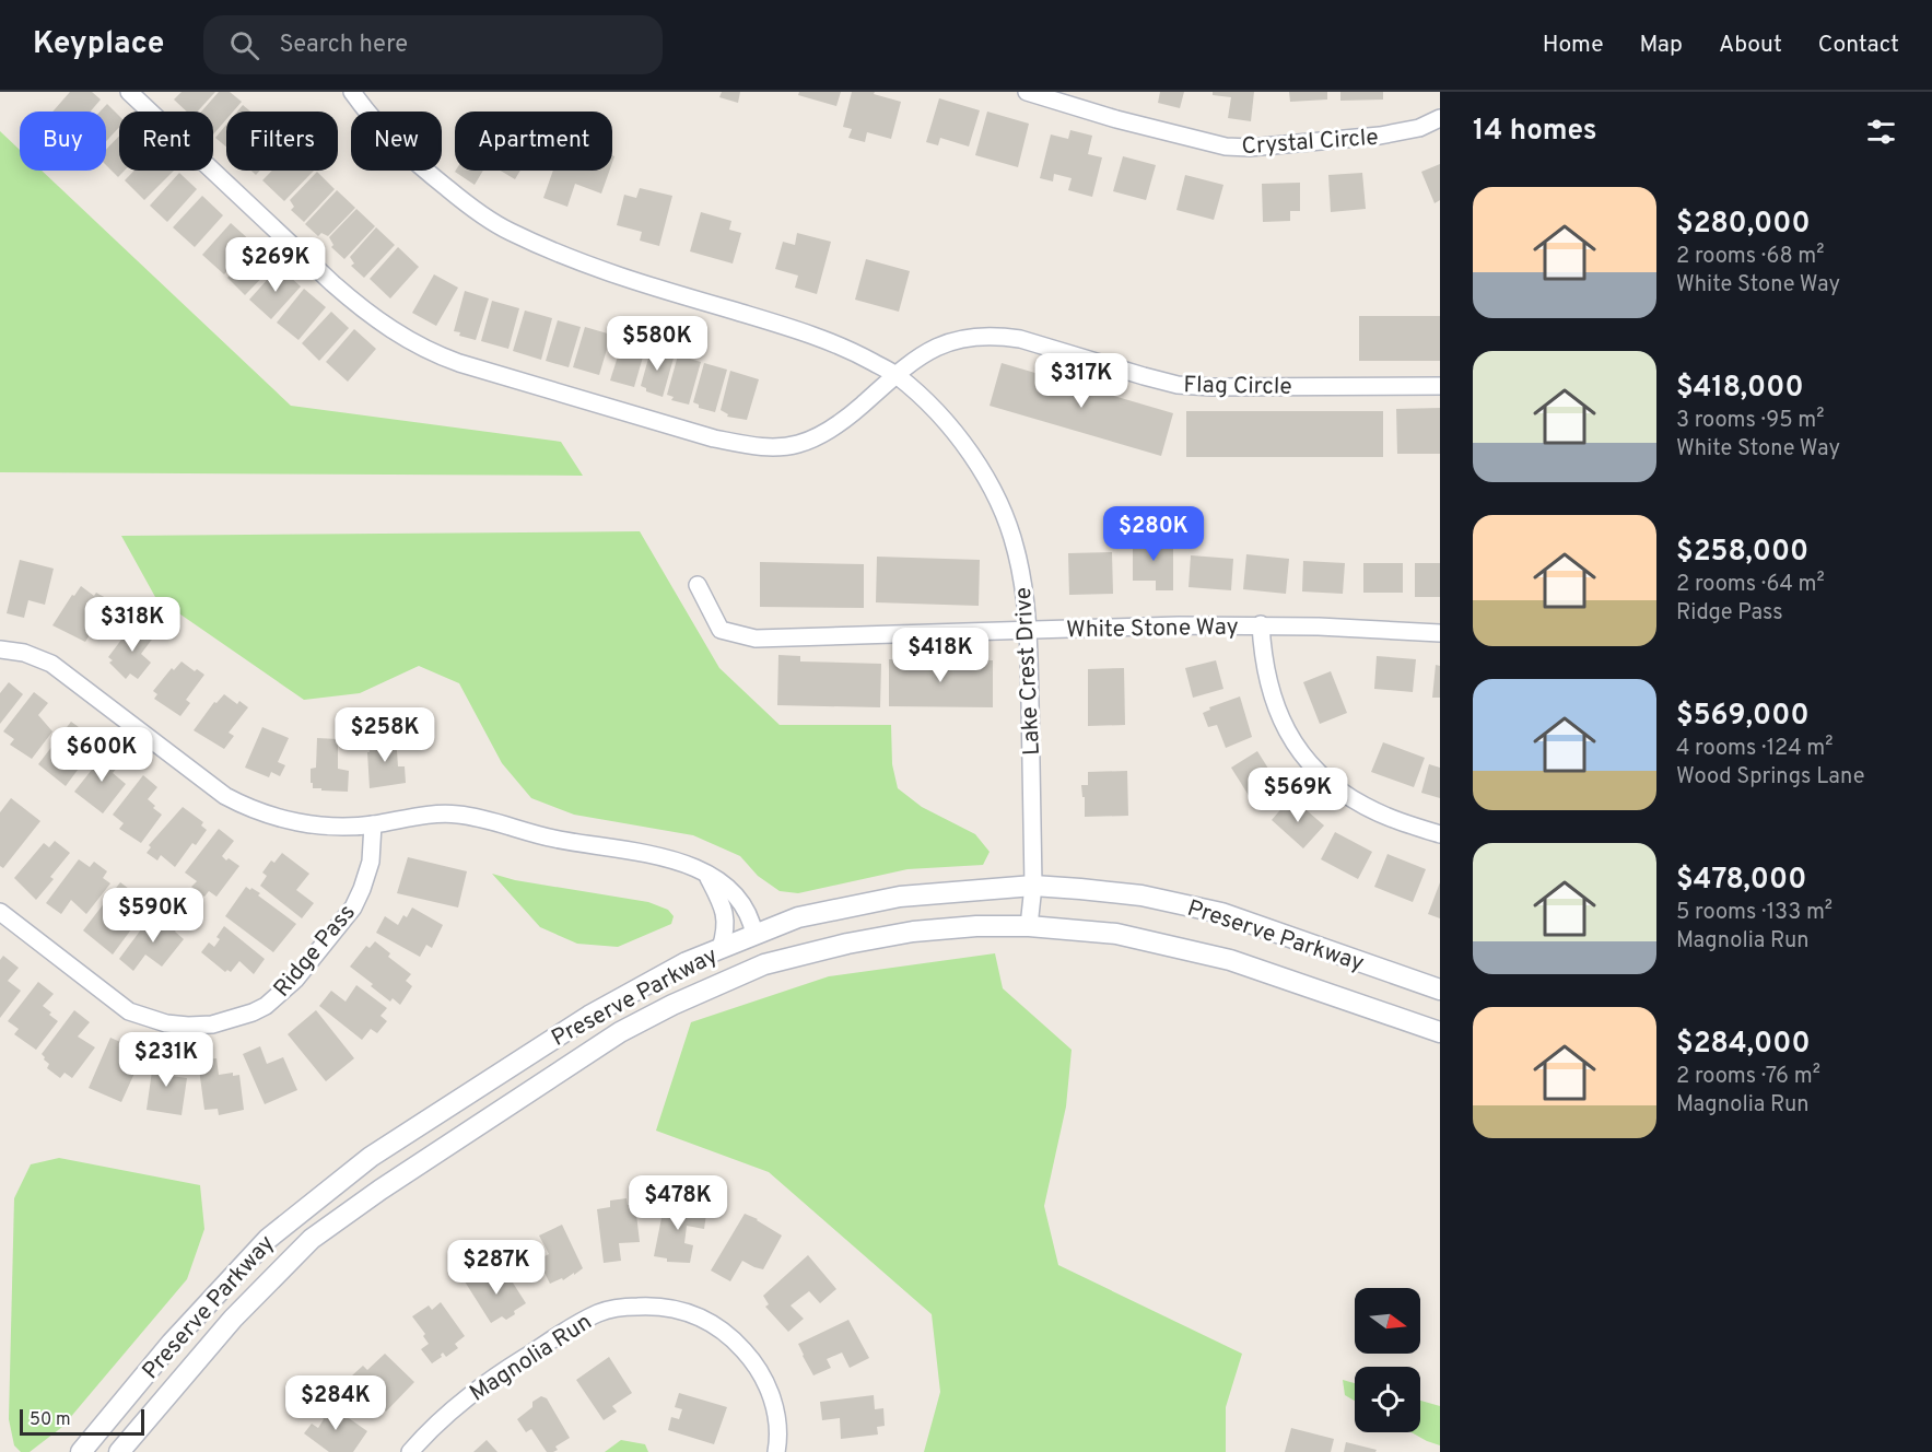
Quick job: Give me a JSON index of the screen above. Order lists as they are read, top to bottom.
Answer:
{
  "streets": {
    "street": [
      "Crystal Circle",
      "Flag Circle",
      "White Stone Way",
      "Lake Crest Drive",
      "Preserve Parkway",
      "Ridge Pass",
      "Magnolia Run"
    ]
  },
  "crossings": [
    ["Flag Circle", "Lake Crest Drive"],
    ["White Stone Way", "Lake Crest Drive"],
    ["Lake Crest Drive", "Preserve Parkway"]
  ],
  "scale_bar": "50 m",
  "north": "right",
  "page": {
    "header": "Keyplace",
    "search": "Search here",
    "nav": [
      "Home",
      "Map",
      "About",
      "Contact"
    ],
    "heading": "14 homes",
    "chip": [
      "Buy",
      "Rent",
      "Filters",
      "New",
      "Apartment"
    ],
    "list": [
      {
        "name": "$280,000",
        "note": "2 rooms · 68 m² · White Stone Way"
      },
      {
        "name": "$418,000",
        "note": "3 rooms · 95 m² · White Stone Way"
      },
      {
        "name": "$258,000",
        "note": "2 rooms · 64 m² · Ridge Pass"
      },
      {
        "name": "$569,000",
        "note": "4 rooms · 124 m² · Wood Springs Lane"
      },
      {
        "name": "$478,000",
        "note": "5 rooms · 133 m² · Magnolia Run"
      },
      {
        "name": "$284,000",
        "note": "2 rooms · 76 m² · Magnolia Run"
      }
    ],
    "price": [
      "$269K",
      "$580K",
      "$317K",
      "$280K",
      "$318K",
      "$418K",
      "$258K",
      "$600K",
      "$569K",
      "$590K",
      "$231K",
      "$478K",
      "$287K",
      "$284K"
    ],
    "scale": "50 m"
  }
}
